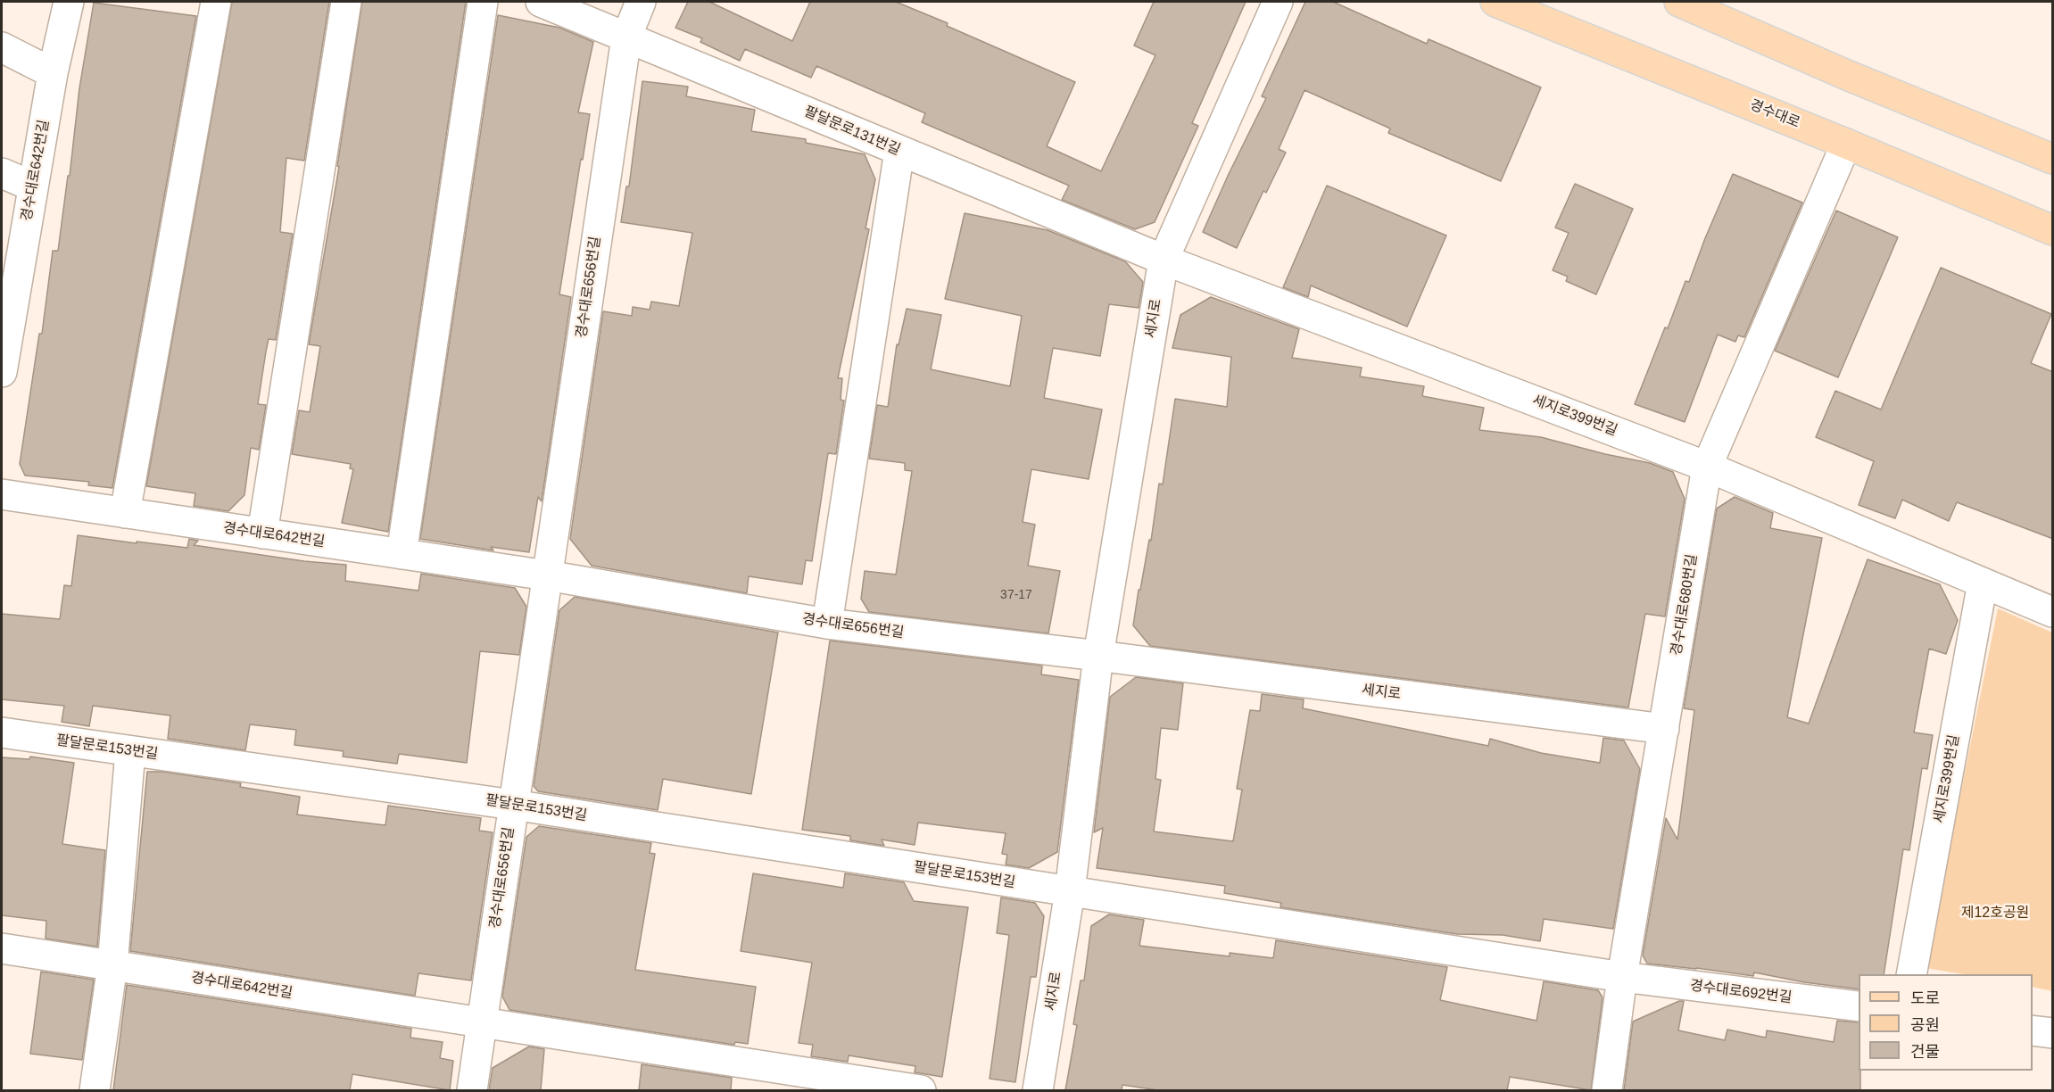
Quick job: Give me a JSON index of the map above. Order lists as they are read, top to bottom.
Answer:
{
  "streets": {
    "main road": ["경수대로"],
    "street": [
      "팔달문로131번길",
      "경수대로642번길",
      "경수대로656번길",
      "세지로",
      "세지로399번길",
      "경수대로680번길",
      "팔달문로153번길",
      "경수대로692번길"
    ]
  },
  "crossings": [
    ["경수대로", "경수대로680번길"],
    ["팔달문로131번길", "경수대로656번길"],
    ["팔달문로131번길", "세지로"],
    ["팔달문로131번길", "세지로399번길"],
    ["경수대로642번길", "경수대로656번길"],
    ["경수대로656번길", "세지로"],
    ["경수대로656번길", "팔달문로153번길"],
    ["세지로", "세지로399번길"],
    ["세지로", "경수대로680번길"],
    ["세지로", "팔달문로153번길"],
    ["세지로399번길", "경수대로680번길"],
    ["경수대로680번길", "경수대로692번길"]
  ],
  "parks": ["제12호공원"],
  "house_numbers": ["37-17"],
  "legend": ["도로", "공원", "건물"]
}
